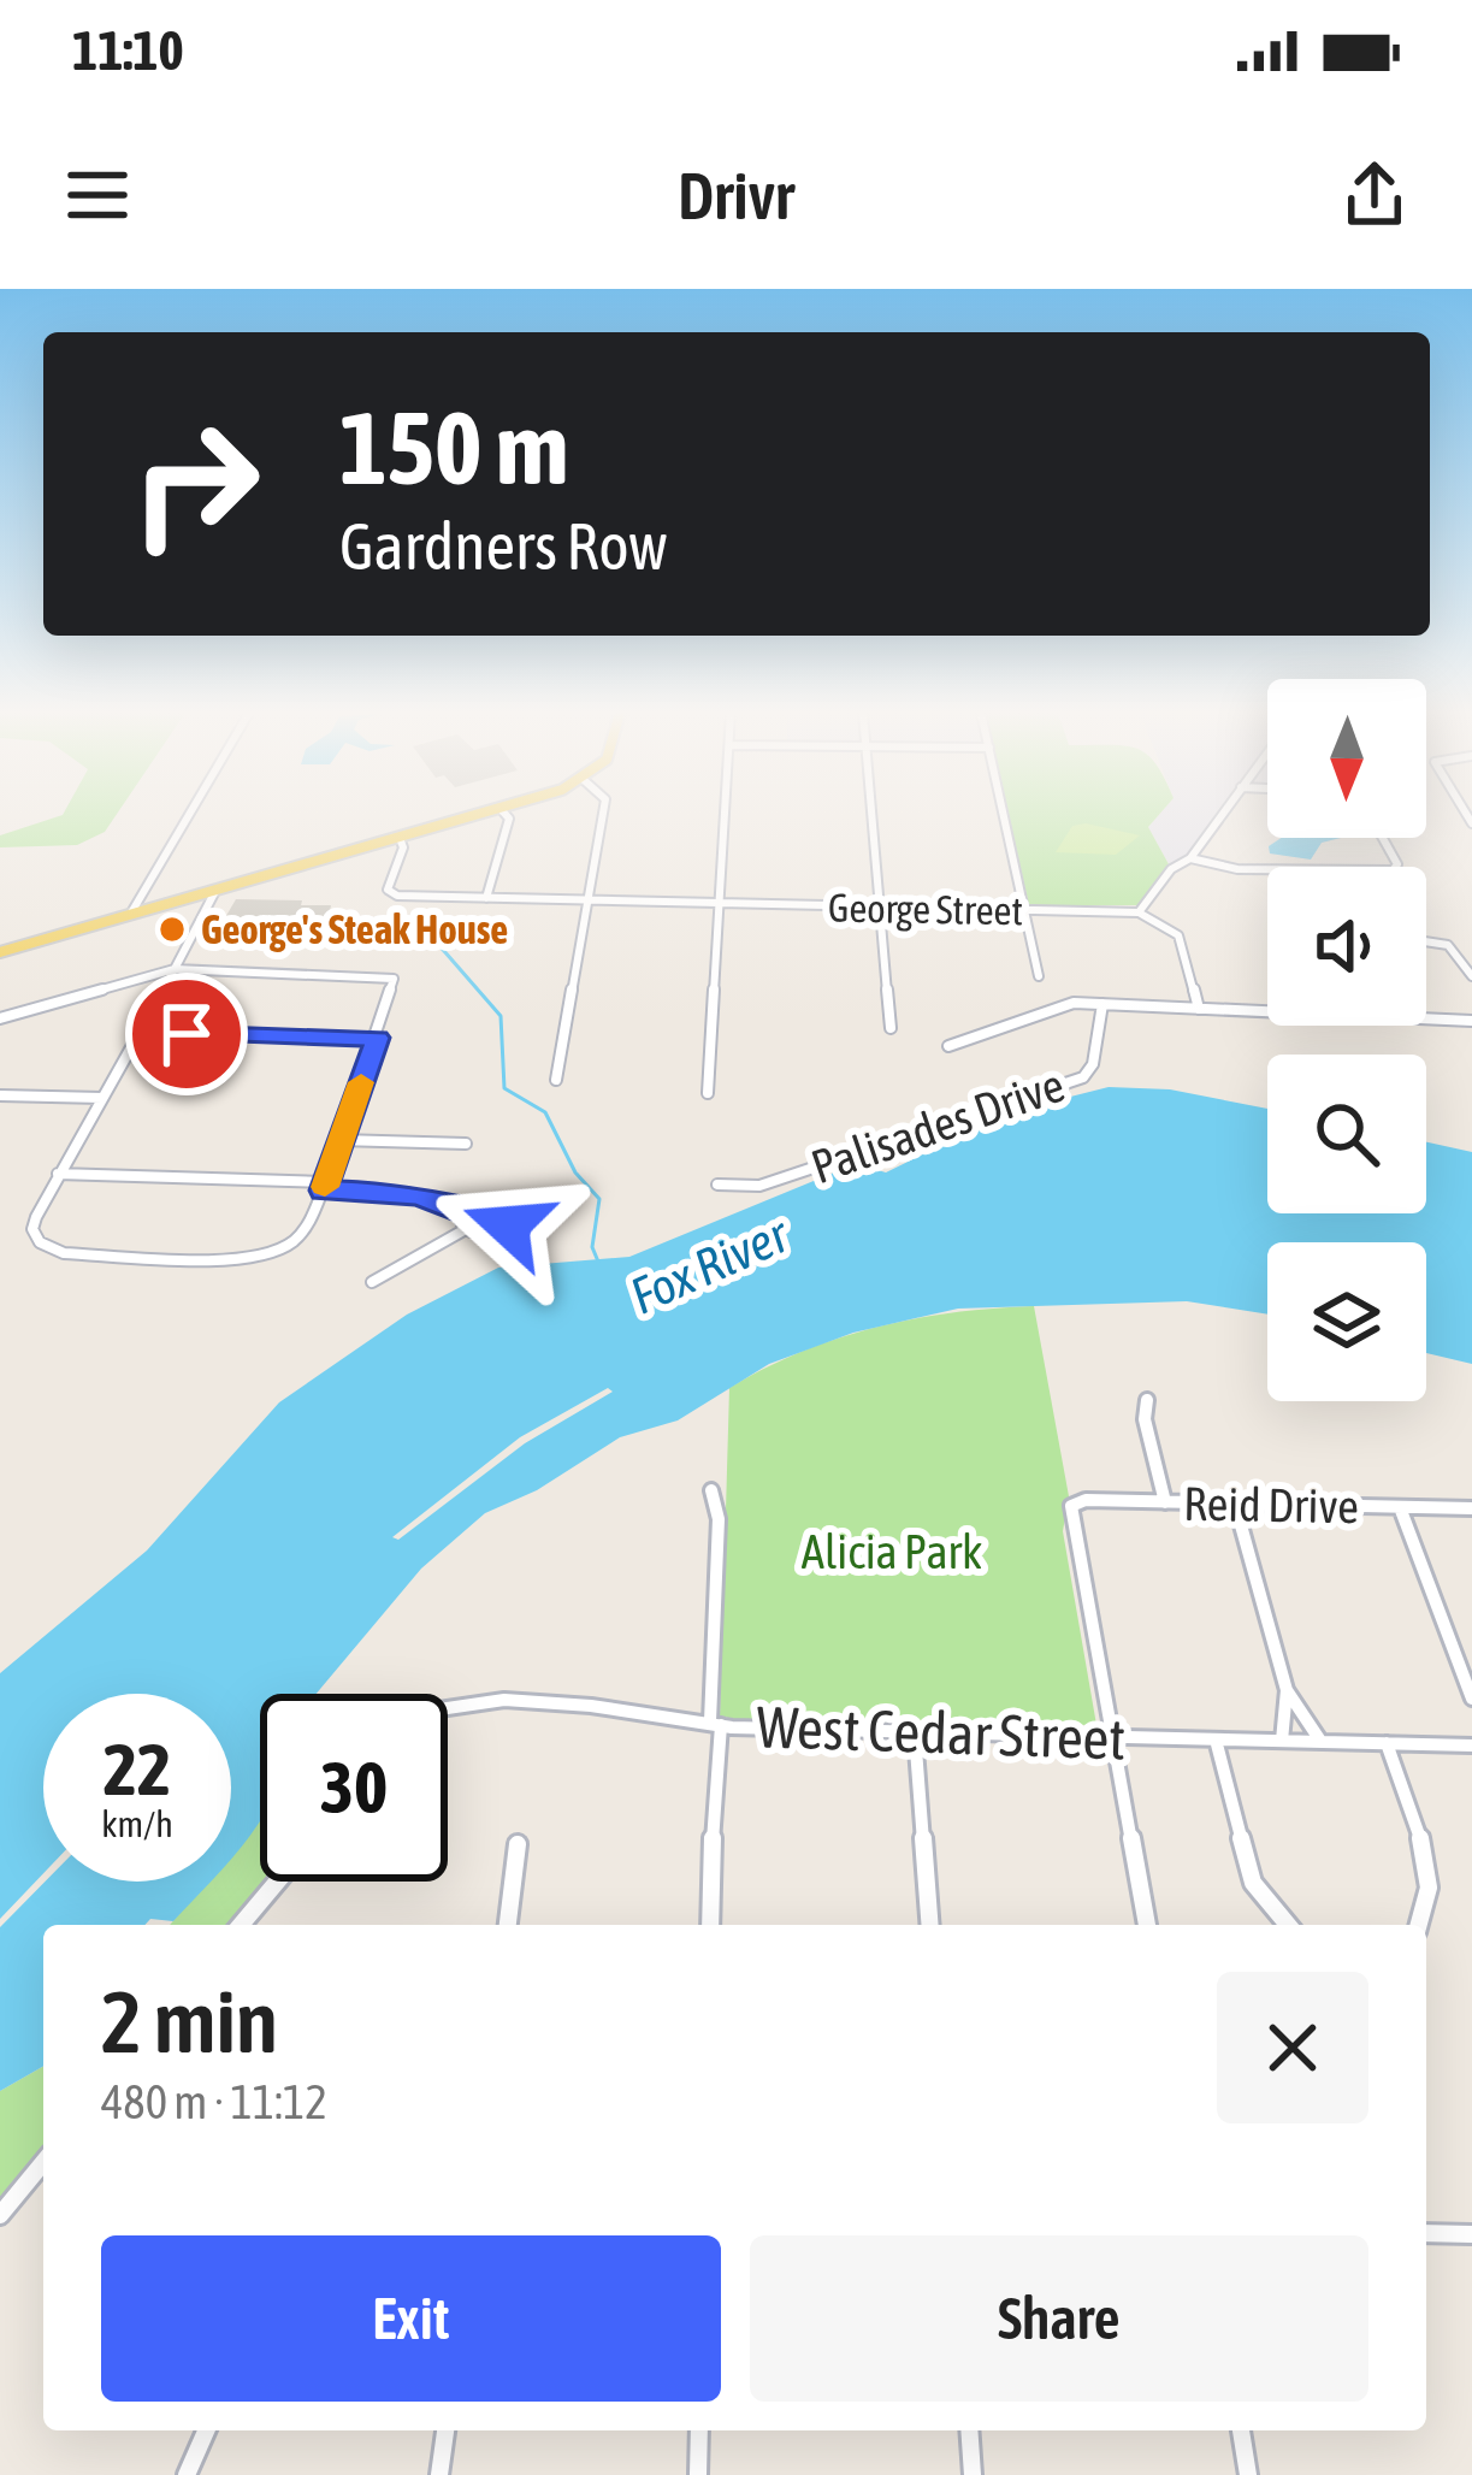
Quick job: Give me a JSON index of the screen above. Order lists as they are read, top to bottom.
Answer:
{
  "streets": {
    "street": [
      "George Street",
      "Palisades Drive",
      "Reid Drive",
      "West Cedar Street"
    ]
  },
  "crossings": [
    ["Reid Drive", "West Cedar Street"]
  ],
  "water": ["Fox River"],
  "parks": ["Alicia Park"],
  "places": ["George's Steak House"],
  "north": "bottom",
  "page": {
    "status": "11:10",
    "header": "Drivr",
    "turn": ["150 m", "Gardners Row"],
    "speed": "22 km/h",
    "limit": "30",
    "heading": ["2 min", "480 m · 11:12"],
    "buttons": ["Exit", "Share"]
  }
}
